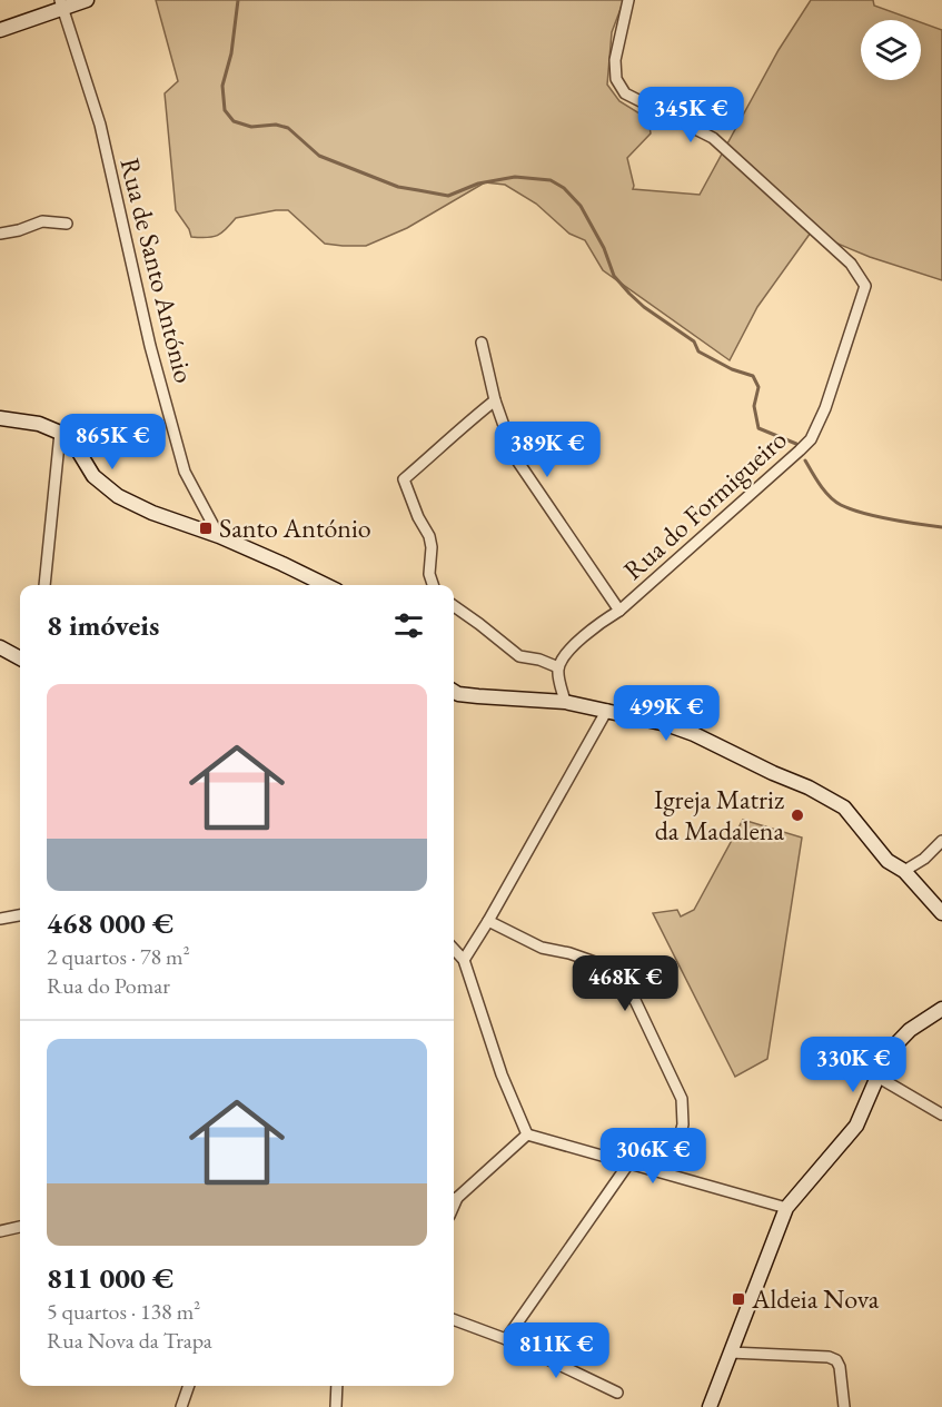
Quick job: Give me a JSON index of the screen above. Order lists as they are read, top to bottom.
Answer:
{
  "streets": {
    "street": ["Rua de Santo António", "Rua do Formigueiro"]
  },
  "places": {
    "transit": ["Santo António", "Aldeia Nova"],
    "other": ["Igreja Matriz da Madalena"]
  },
  "page": {
    "price": [
      "345K €",
      "865K €",
      "389K €",
      "499K €",
      "468K €",
      "330K €",
      "306K €",
      "811K €"
    ],
    "heading": "8 imóveis",
    "list": [
      {
        "name": "468 000 €",
        "note": "2 quartos · 78 m² · Rua do Pomar"
      },
      {
        "name": "811 000 €",
        "note": "5 quartos · 138 m² · Rua Nova da Trapa"
      }
    ]
  }
}
